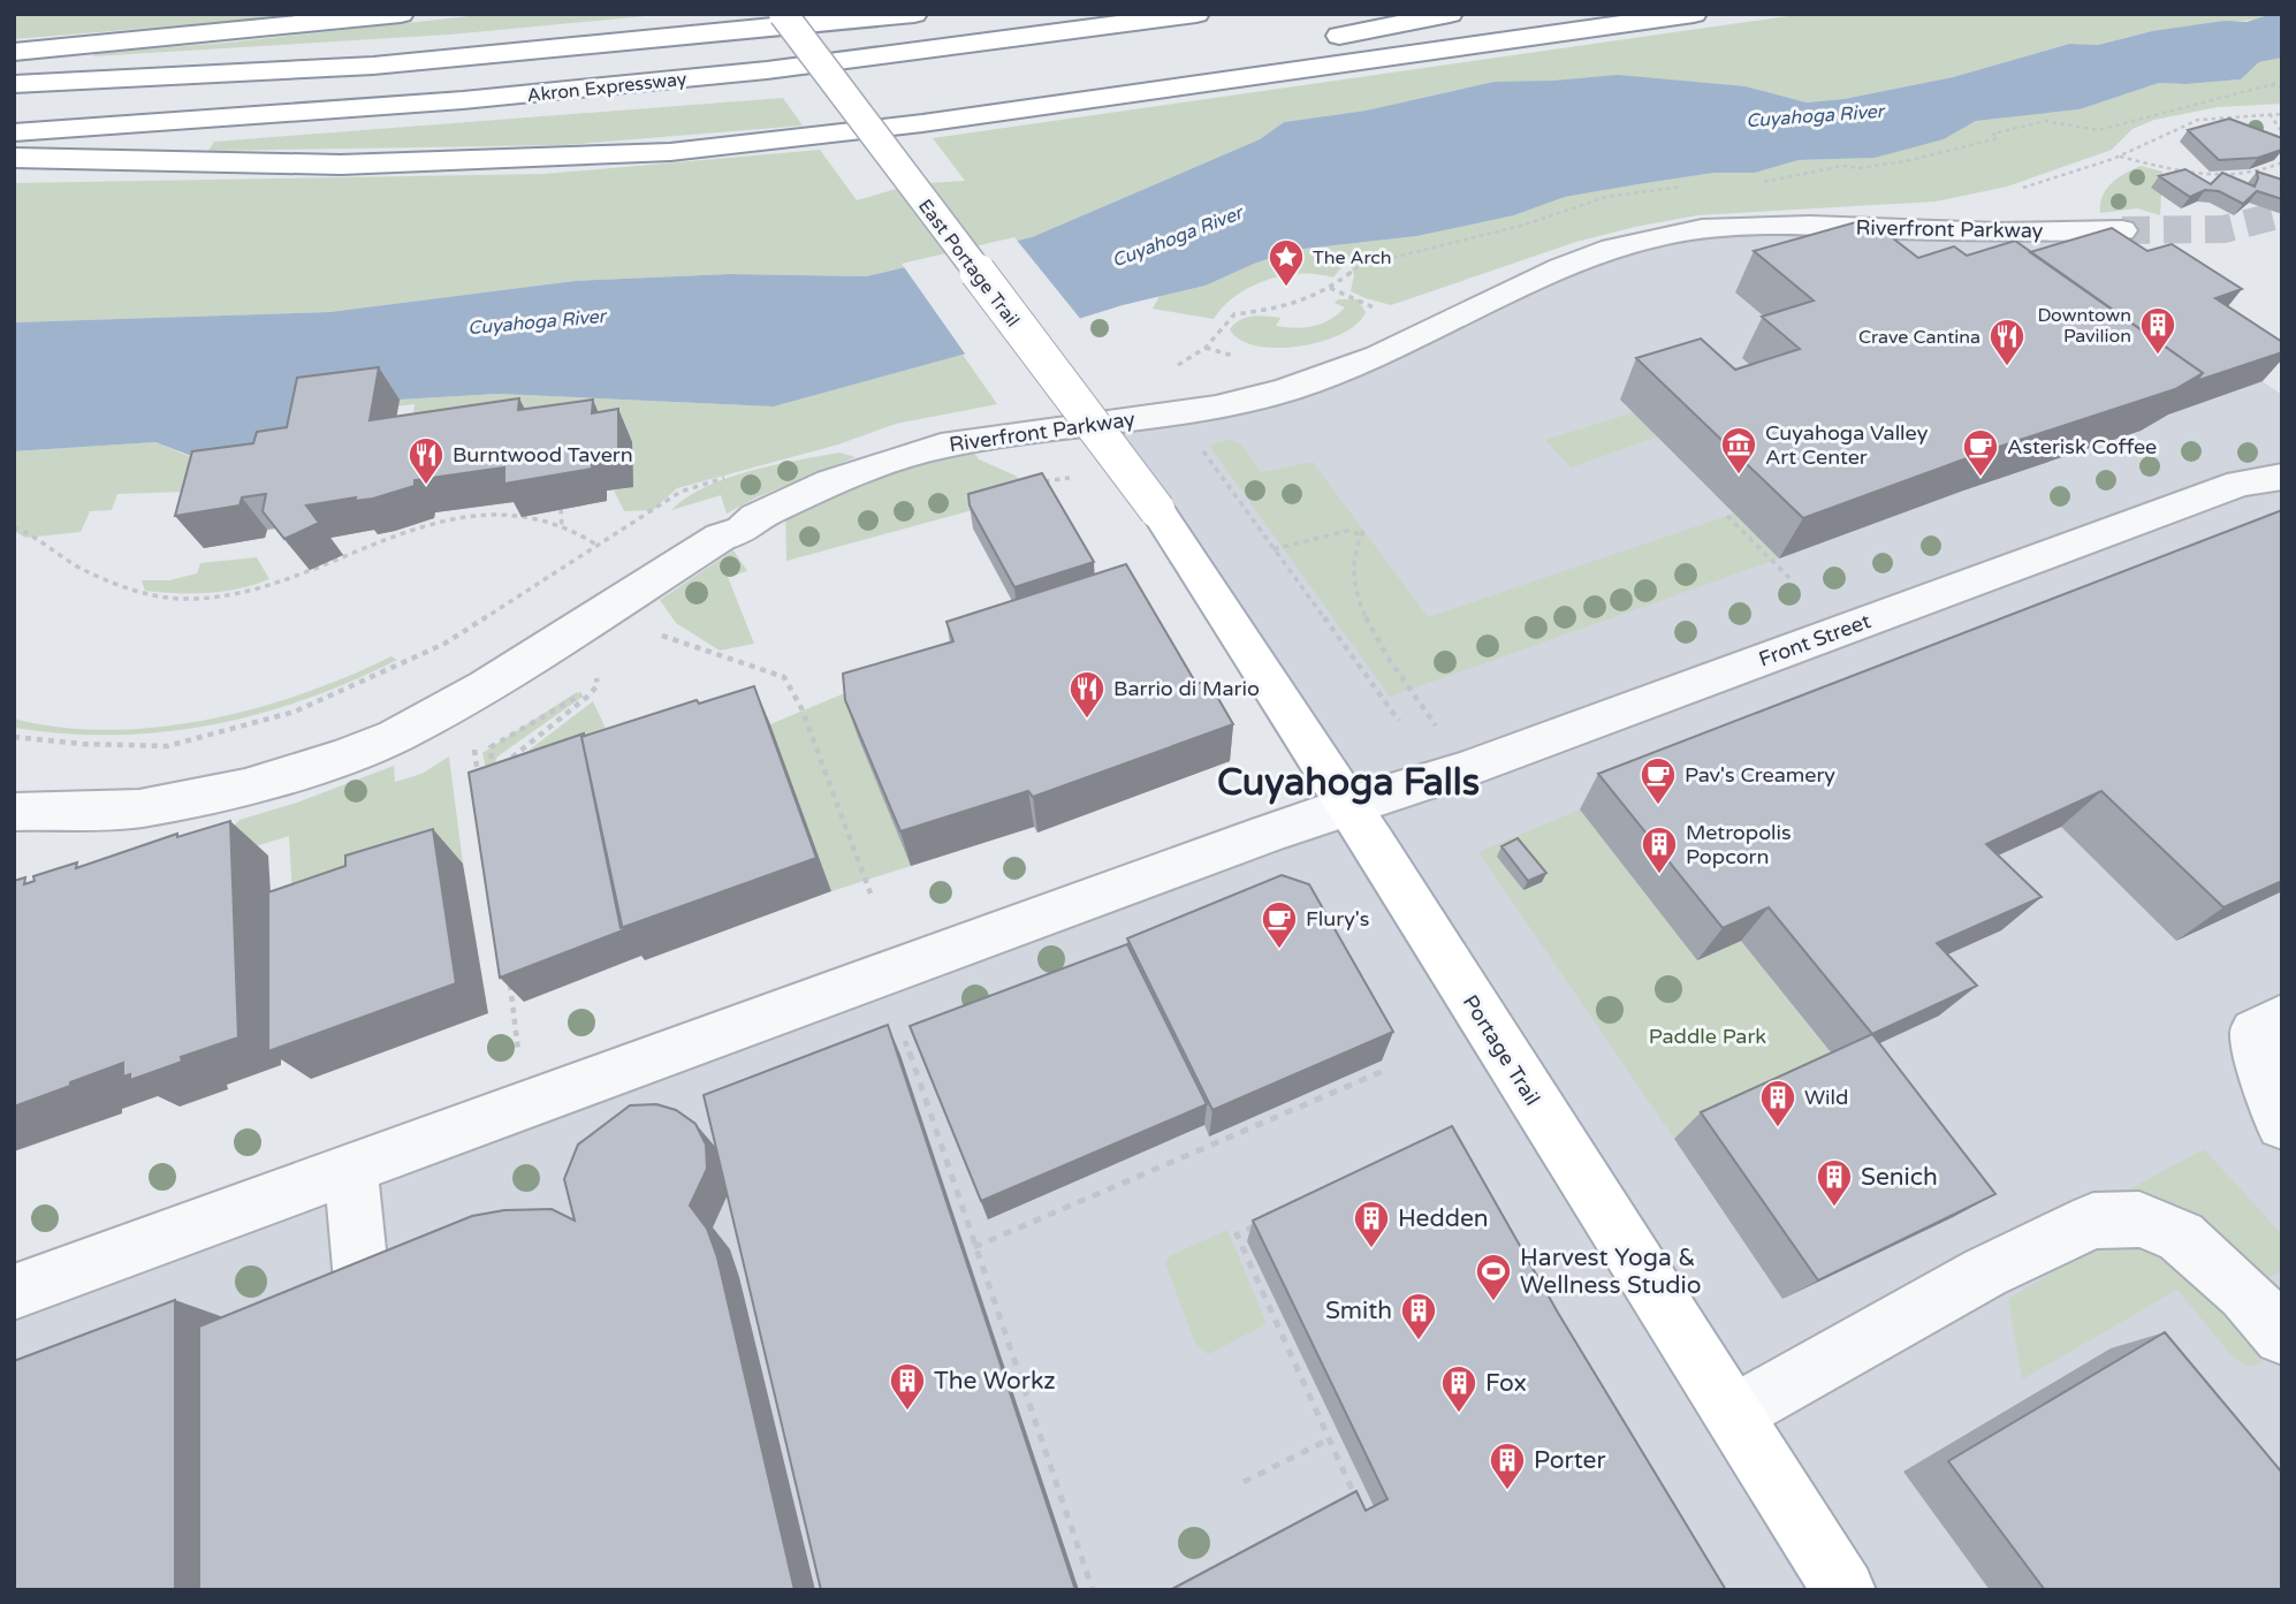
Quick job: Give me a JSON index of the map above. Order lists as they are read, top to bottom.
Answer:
{
  "streets": {
    "main road": ["Akron Expressway", "East Portage Trail", "Portage Trail"],
    "street": ["Riverfront Parkway", "Front Street"]
  },
  "crossings": [
    ["East Portage Trail", "Portage Trail"],
    ["Front Street", "Portage Trail"]
  ],
  "districts": ["Cuyahoga Falls"],
  "water": ["Cuyahoga River"],
  "parks": ["Paddle Park"],
  "places": {
    "place": ["The Arch"],
    "building": [
      "Downtown Pavilion",
      "Metropolis Popcorn",
      "Wild",
      "Senich",
      "Hedden",
      "Smith",
      "The Workz",
      "Fox",
      "Porter"
    ],
    "restaurant": ["Crave Cantina", "Burntwood Tavern", "Barrio di Mario"],
    "museum": ["Cuyahoga Valley Art Center"],
    "cafe": ["Asterisk Coffee", "Pav's Creamery", "Flury's"],
    "sports": ["Harvest Yoga & Wellness Studio"]
  }
}
